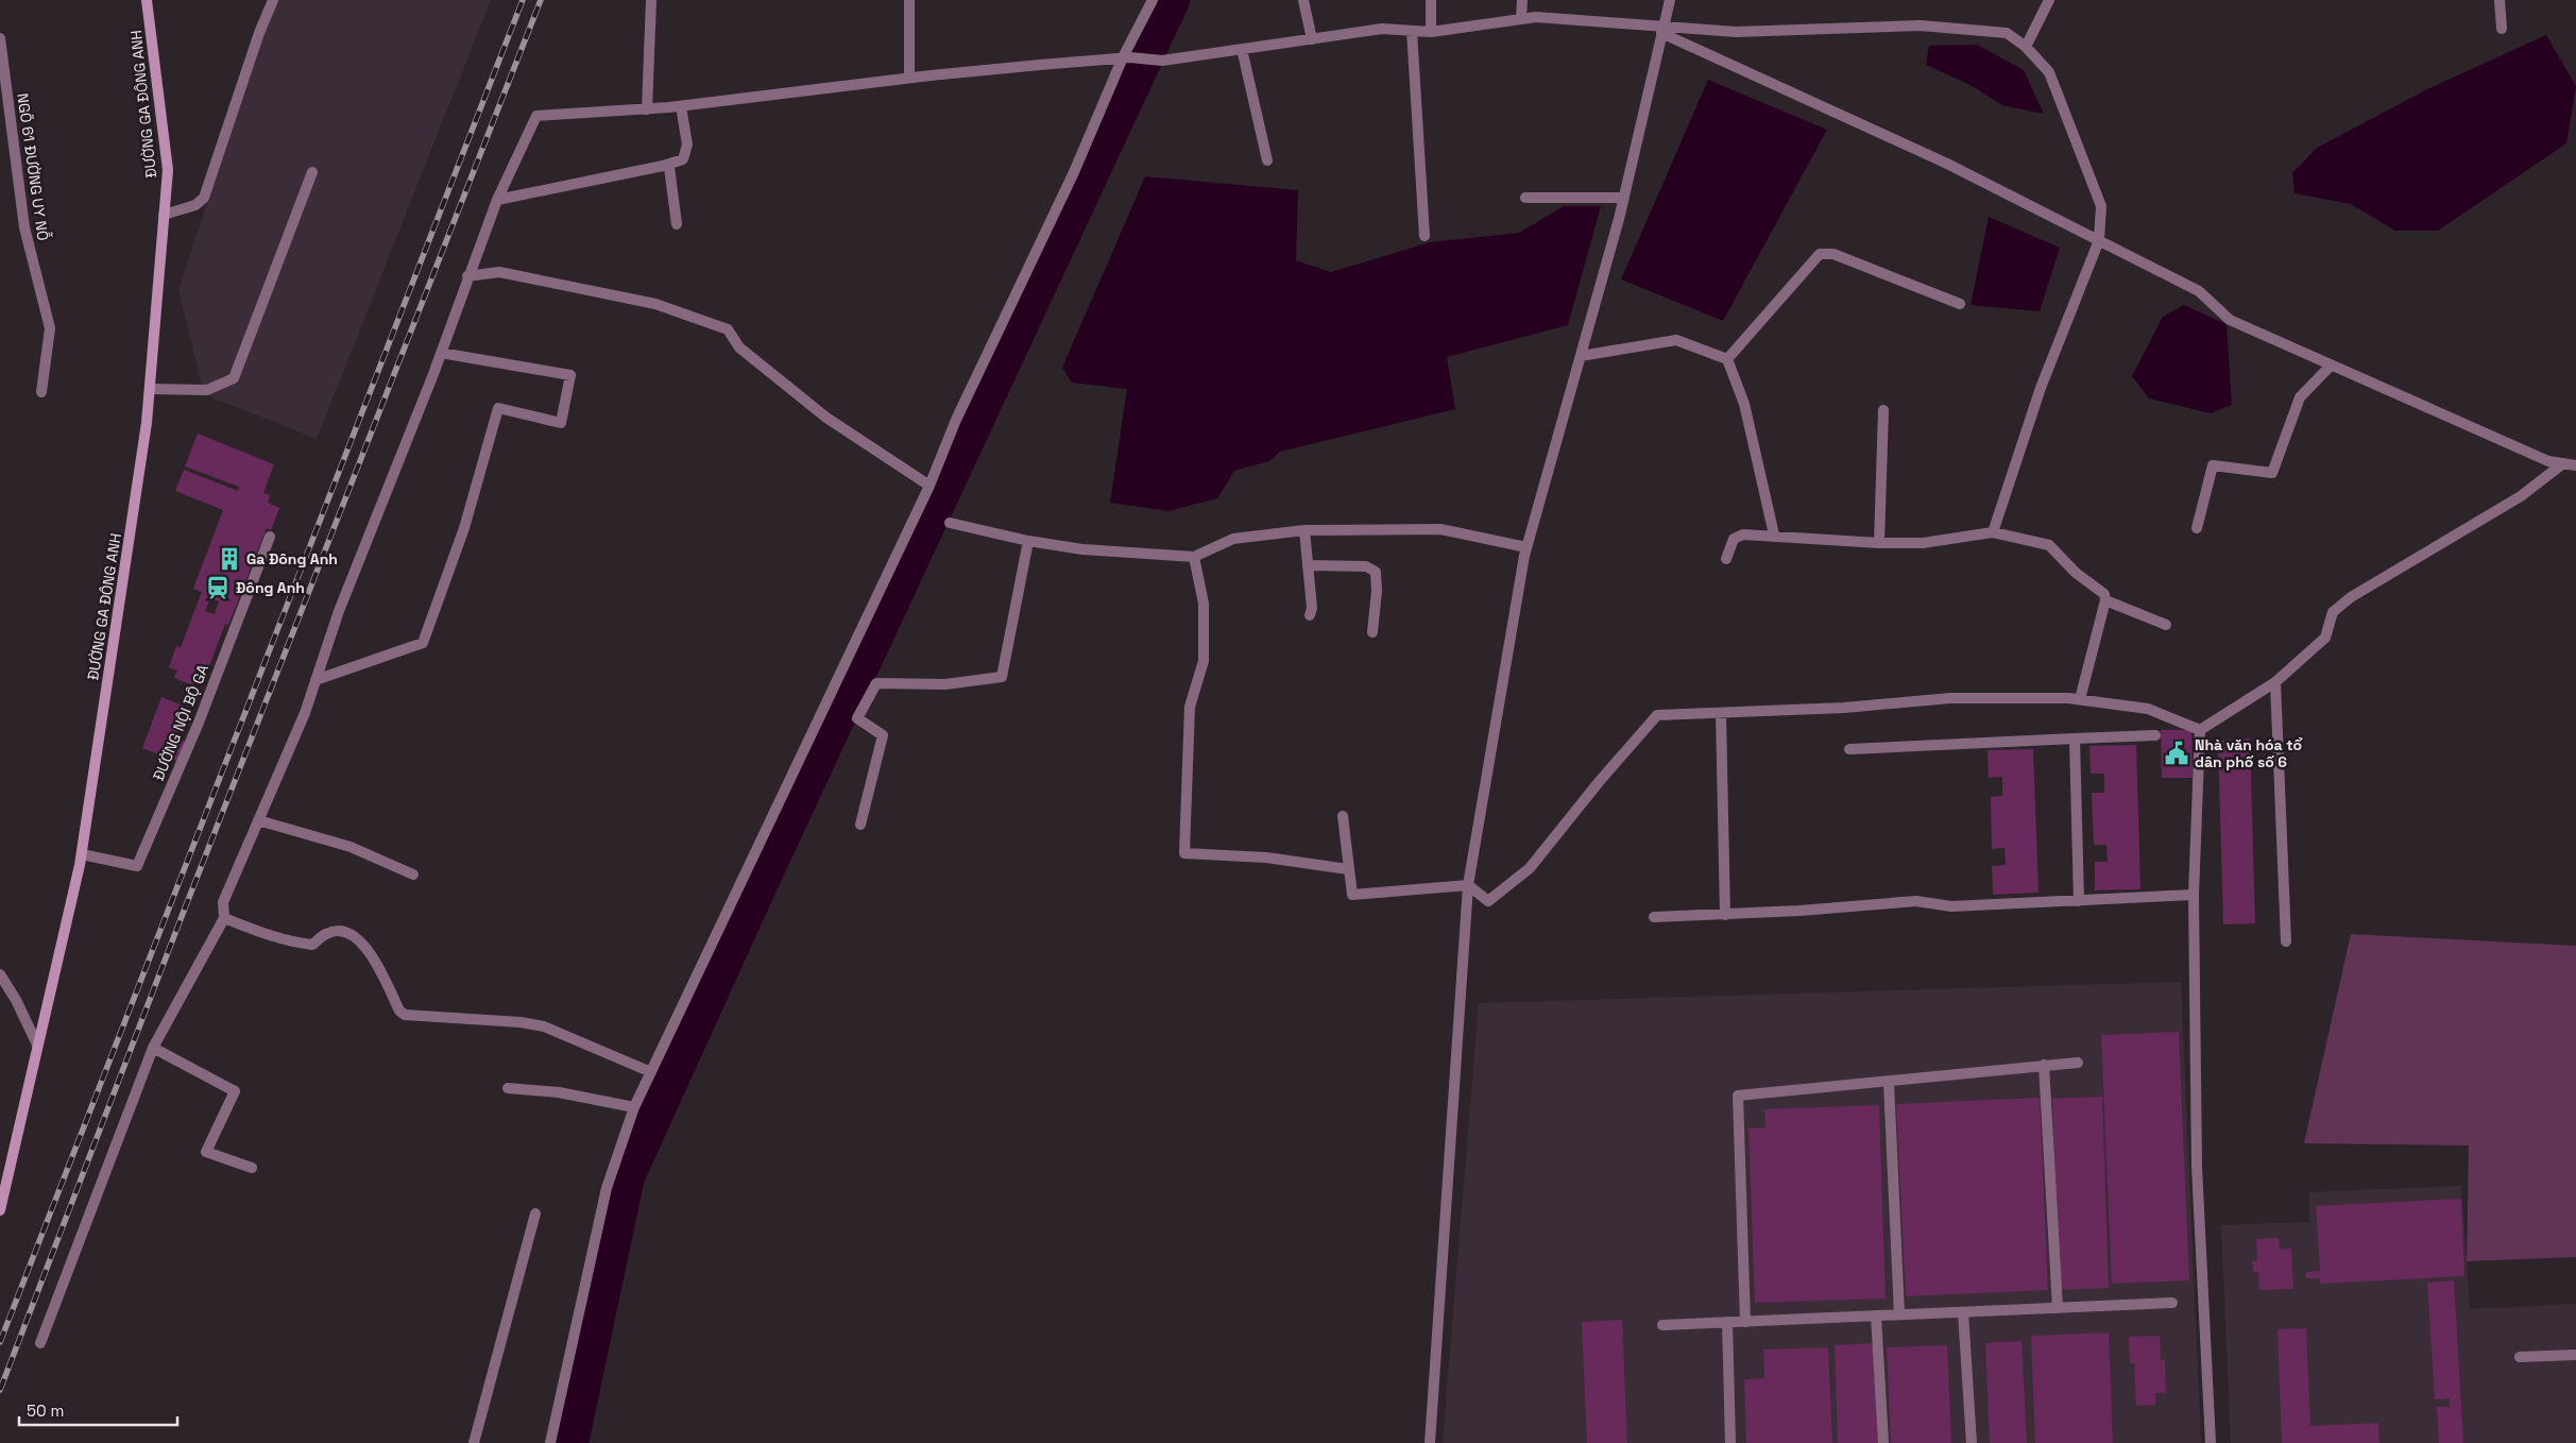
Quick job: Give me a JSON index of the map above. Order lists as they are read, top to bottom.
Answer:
{
  "streets": {
    "street": ["ĐƯỜNG GA ĐÔNG ANH", "NGÕ 61 ĐƯỜNG UY NỖ", "ĐƯỜNG NỘI BỘ GA"]
  },
  "crossings": [
    ["ĐƯỜNG GA ĐÔNG ANH", "ĐƯỜNG NỘI BỘ GA"]
  ],
  "places": {
    "building": ["Ga Đông Anh"],
    "station": ["Đông Anh"],
    "public building": ["Nhà văn hóa tổ dân phố số 6"]
  },
  "scale_bar": "50 m"
}
